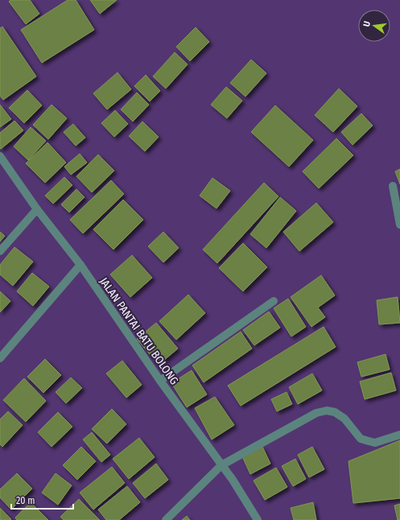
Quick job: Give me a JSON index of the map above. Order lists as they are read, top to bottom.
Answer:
{
  "streets": {
    "street": ["JALAN PANTAI BATU BOLONG"]
  },
  "scale_bar": "20 m",
  "north": "left"
}
